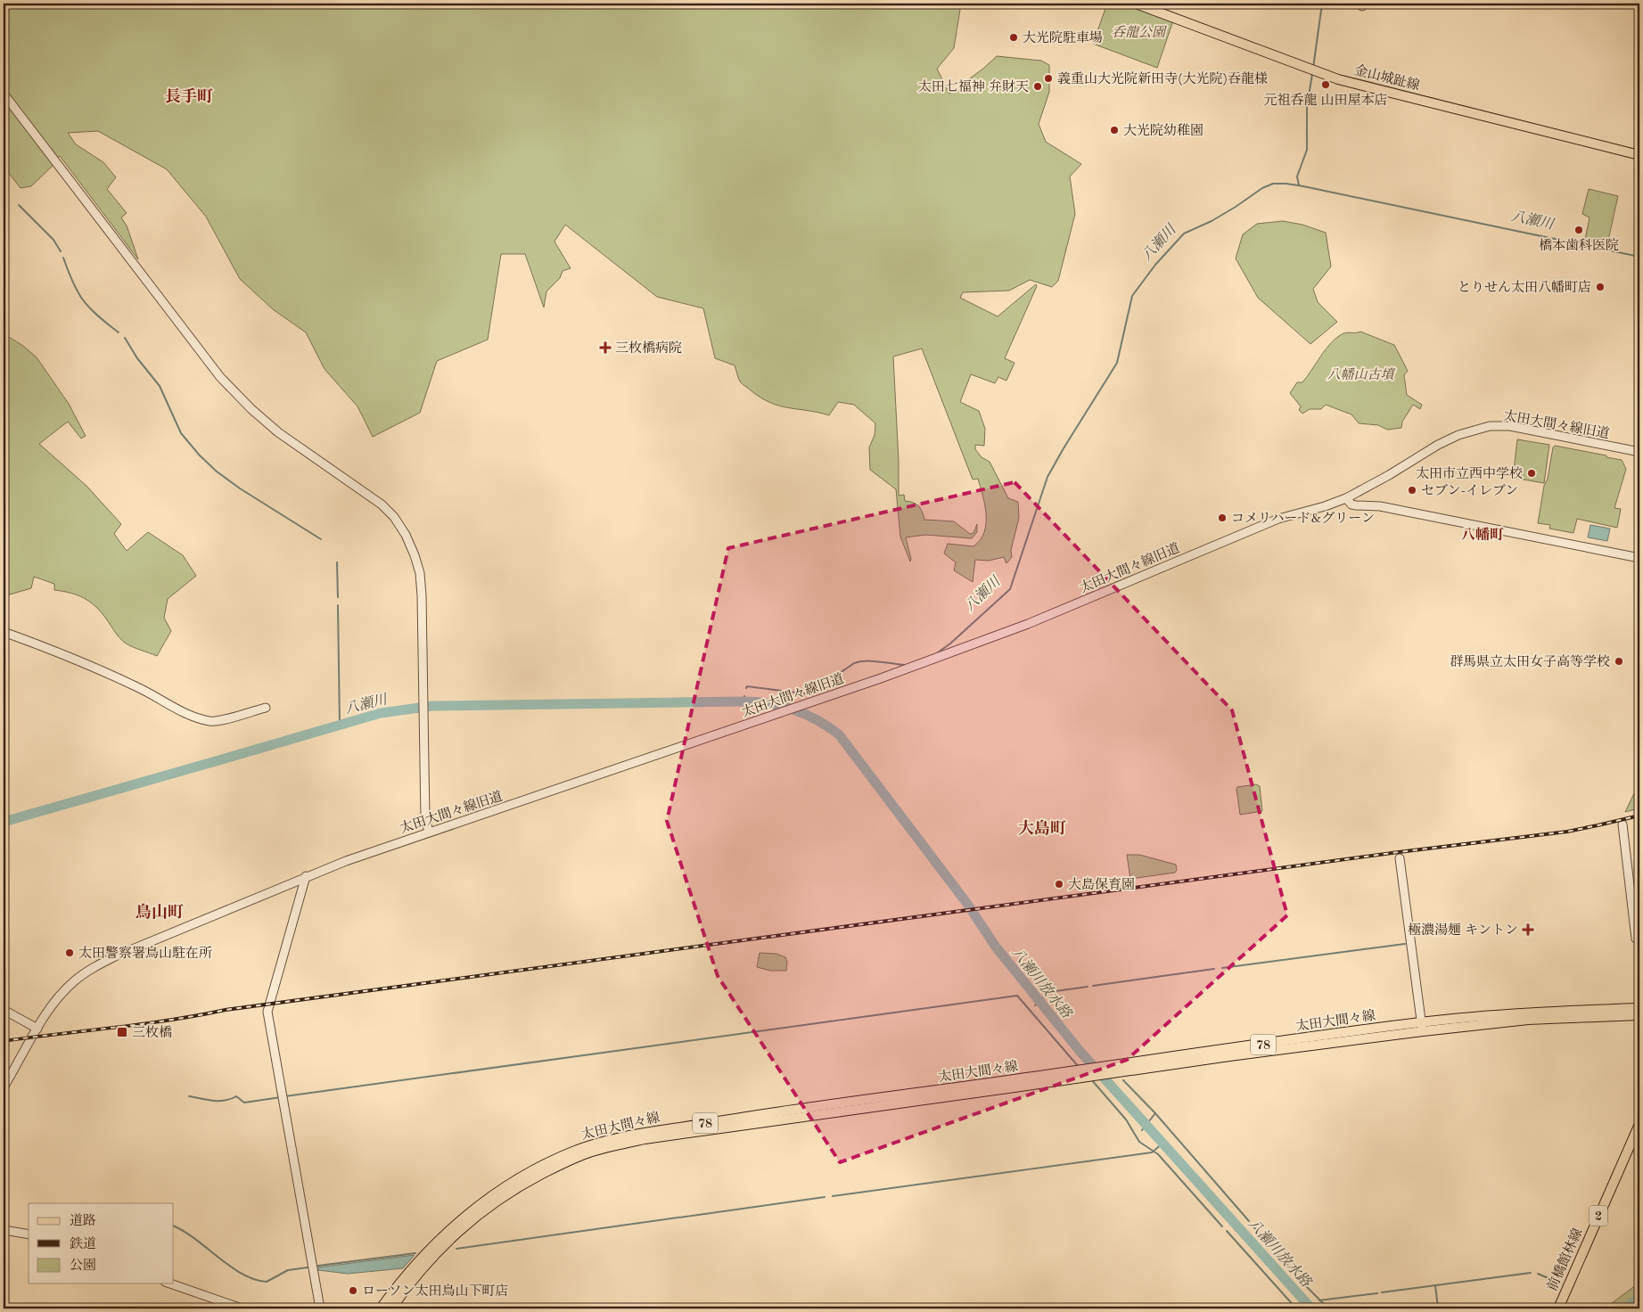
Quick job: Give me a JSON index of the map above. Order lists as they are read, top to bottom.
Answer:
{
  "streets": {
    "main road": [
      "金山城趾線",
      "太田大間々線",
      "78",
      "2",
      "前橋館林線"
    ],
    "street": ["太田大間々線旧道"]
  },
  "districts": [
    "長手町",
    "八幡町",
    "大島町",
    "鳥山町"
  ],
  "water": ["八瀬川", "八瀬川放水路"],
  "parks": ["呑龍公園", "八幡山古墳"],
  "places": {
    "other": [
      "大光院駐車場",
      "義重山大光院新田寺(大光院)吞龍様",
      "元祖呑龍 山田屋本店",
      "太田七福神 弁財天",
      "大光院幼稚園",
      "橋本歯科医院",
      "とりせん太田八幡町店",
      "太田市立西中学校",
      "セブン-イレブン",
      "コメリハード&グリーン",
      "群馬県立太田女子高等学校",
      "大島保育園",
      "太田警察署鳥山駐在所",
      "ローソン太田鳥山下町店"
    ],
    "health": ["三枚橋病院", "極濃湯麺 キントン"],
    "transit": ["三枚橋"]
  },
  "legend": ["道路", "鉄道", "公園"]
}
